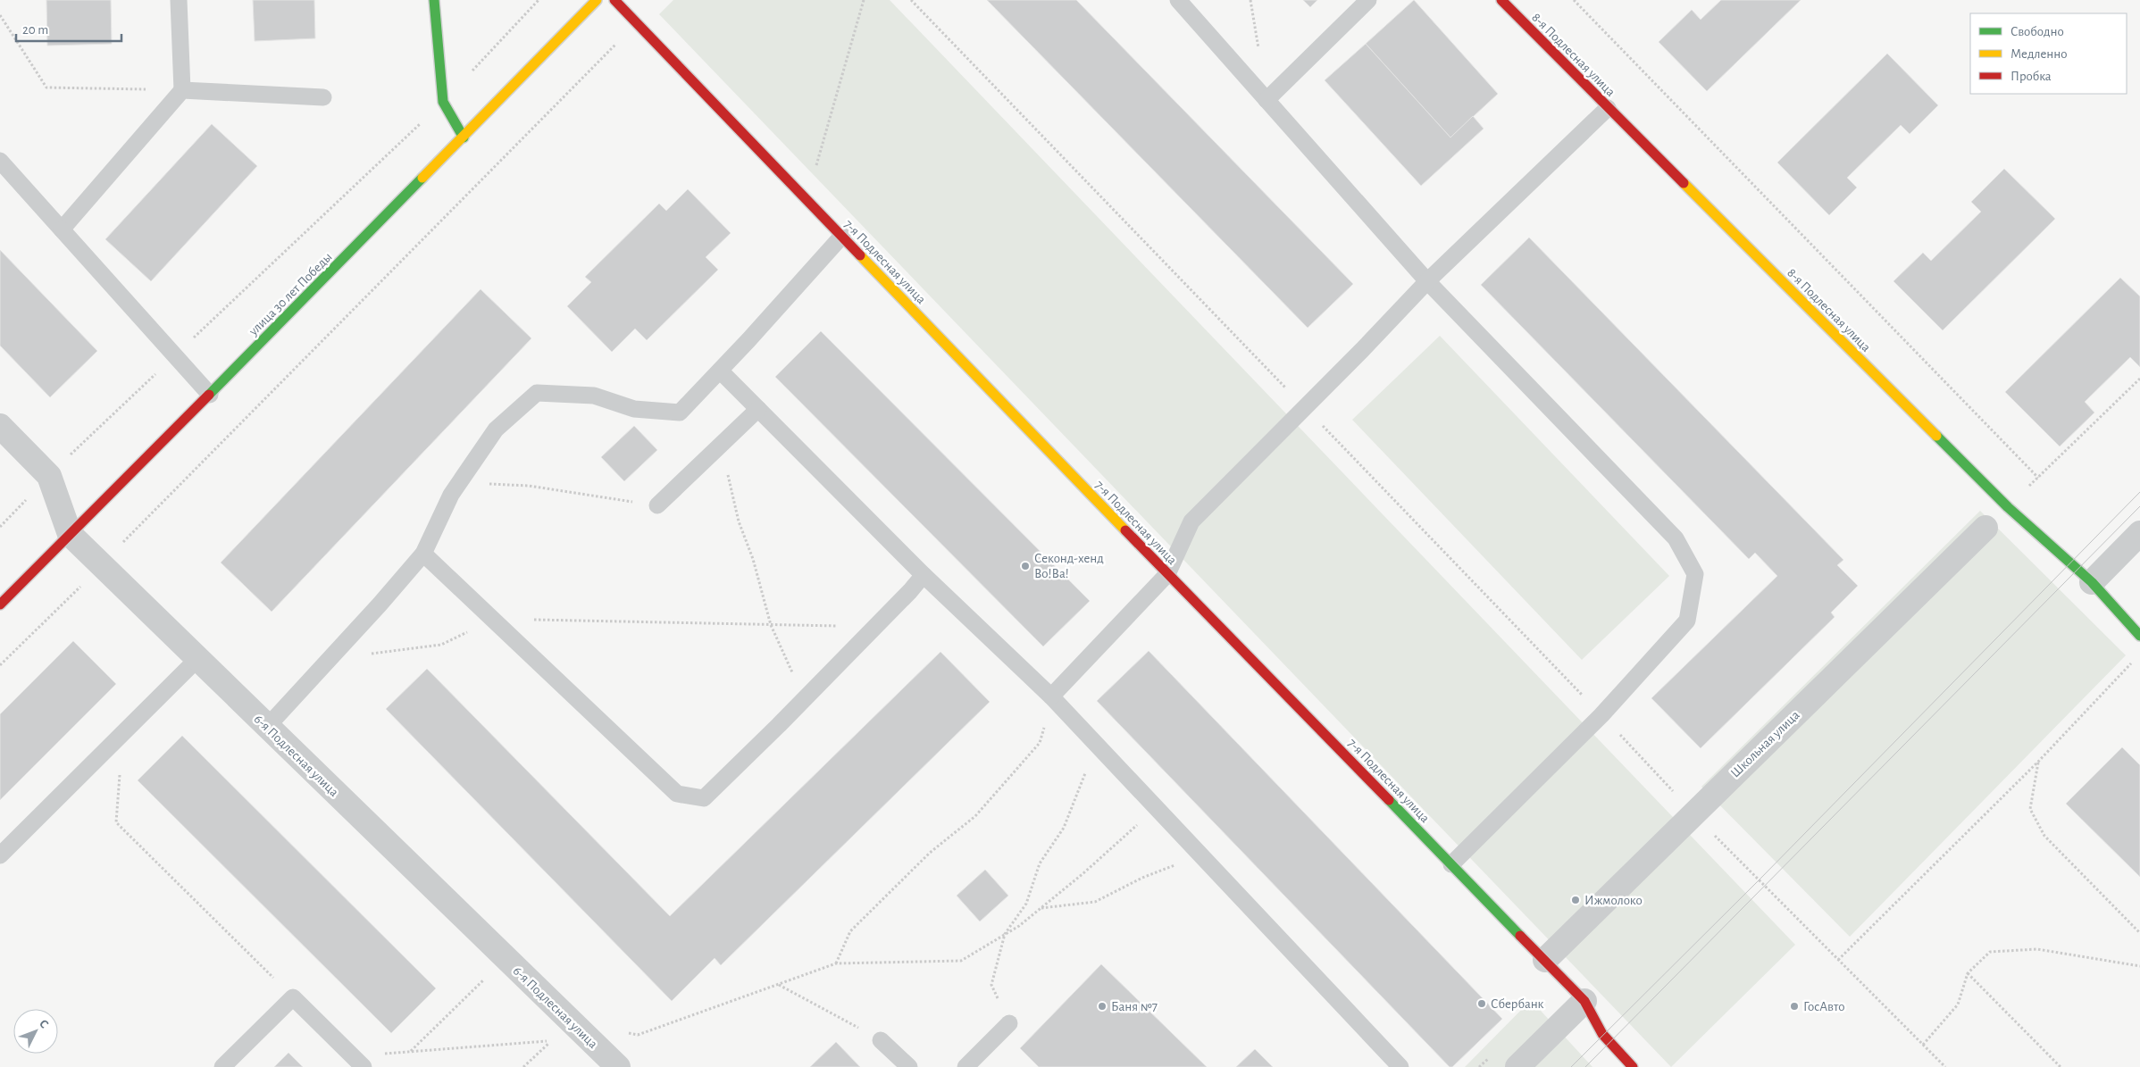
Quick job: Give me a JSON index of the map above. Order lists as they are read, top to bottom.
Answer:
{
  "streets": {
    "street": [
      "8-я Подлесная улица",
      "7-я Подлесная улица",
      "улица 30 лет Победы",
      "Школьная улица",
      "6-я Подлесная улица"
    ]
  },
  "crossings": [
    ["7-я Подлесная улица", "Школьная улица"],
    ["улица 30 лет Победы", "6-я Подлесная улица"]
  ],
  "places": [
    "Секонд-хенд Во!Ва!",
    "Ижмолоко",
    "Сбербанк",
    "Баня №7",
    "ГосАвто"
  ],
  "legend": ["Свободно", "Медленно", "Пробка"],
  "scale_bar": "20 m",
  "north": "top right"
}
